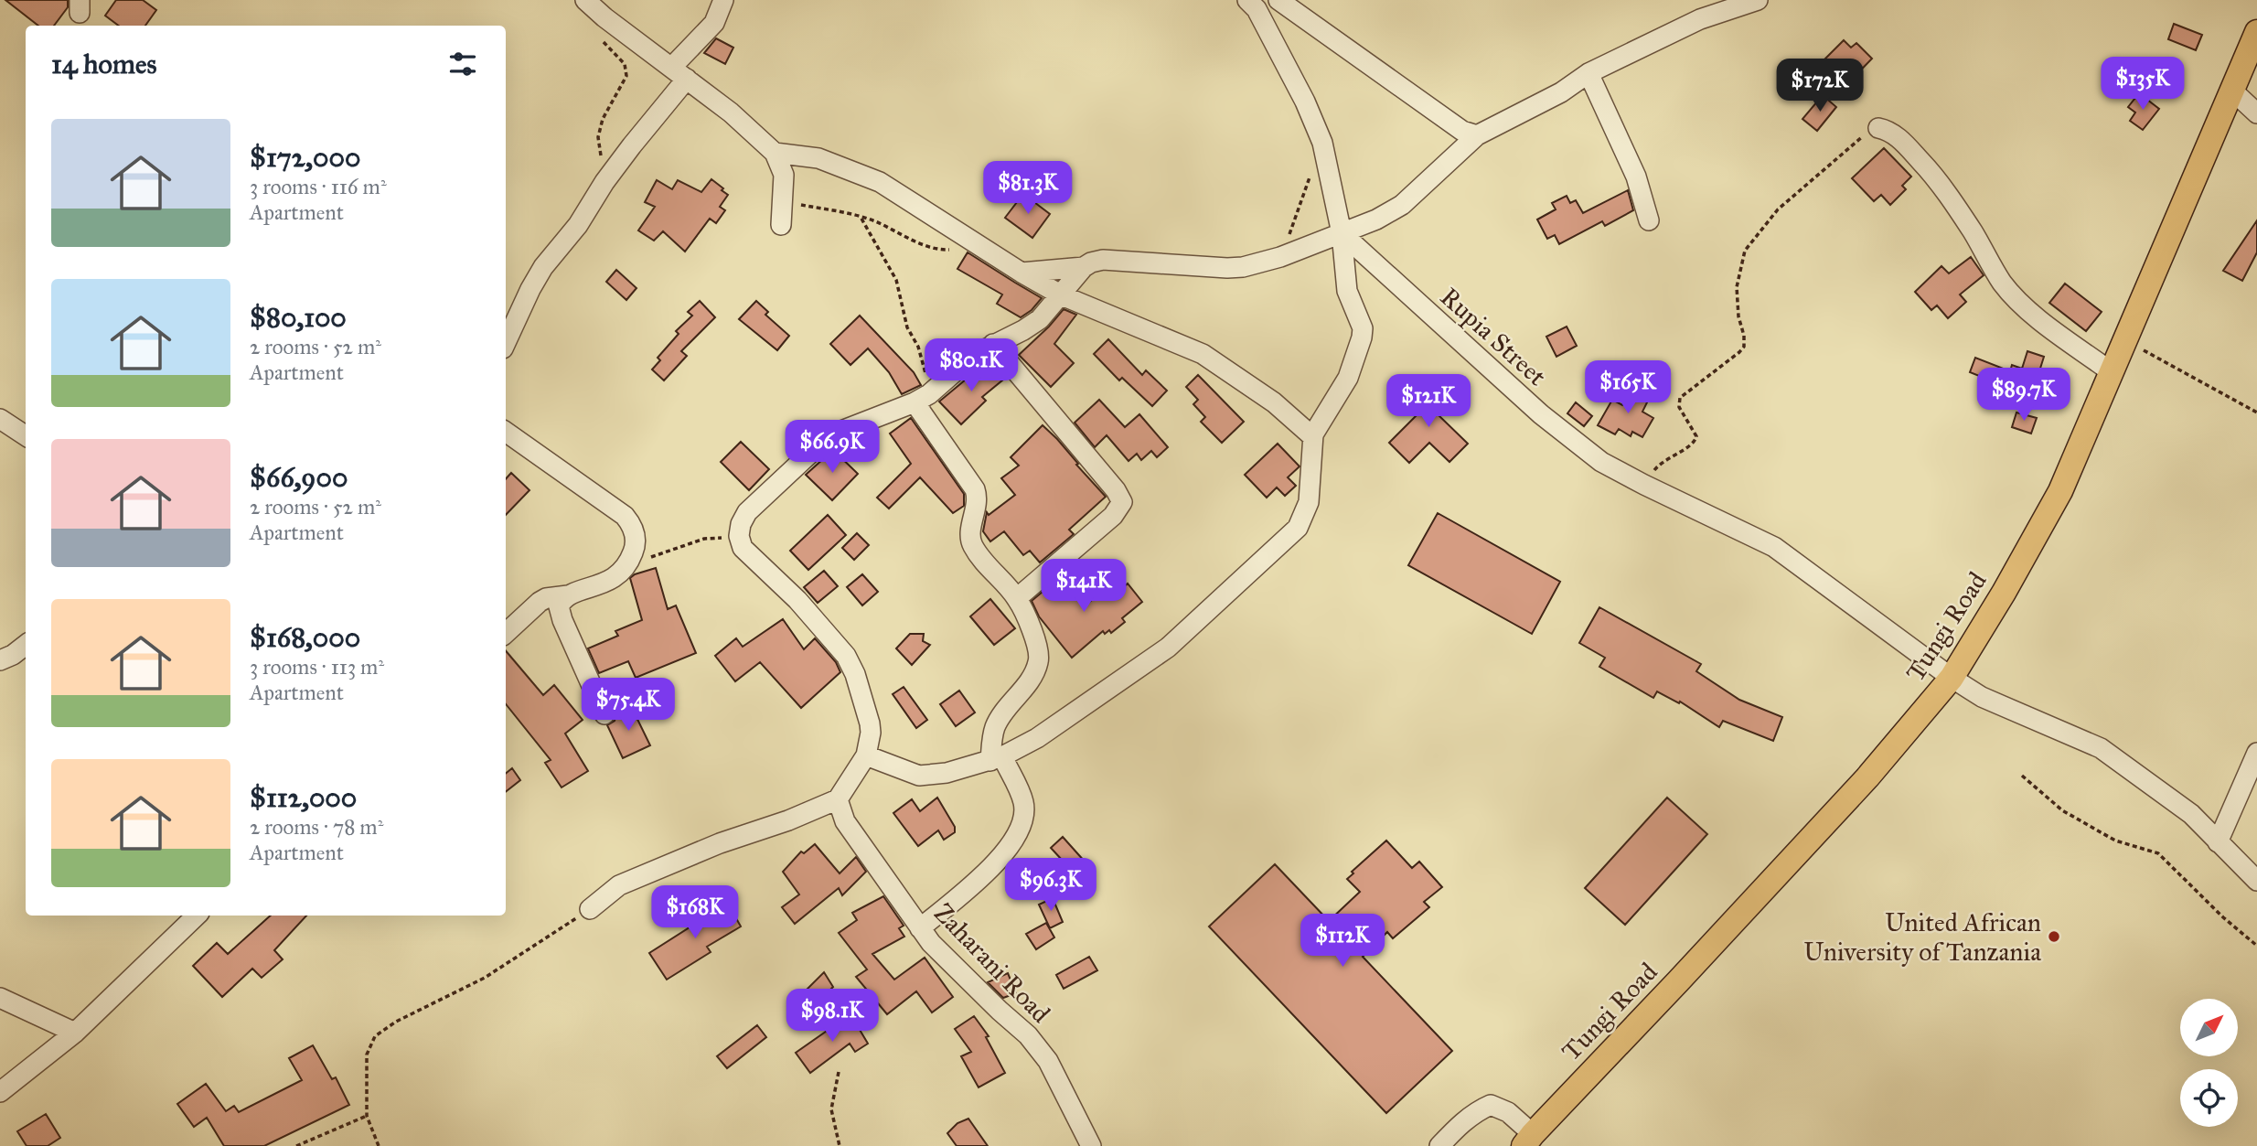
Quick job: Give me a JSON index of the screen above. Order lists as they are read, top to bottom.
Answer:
{
  "streets": {
    "main road": ["Tungi Road"],
    "street": ["Rupia Street", "Zaharani Road"]
  },
  "crossings": [
    ["Rupia Street", "Tungi Road"]
  ],
  "places": ["United African University of Tanzania"],
  "north": "top right",
  "page": {
    "heading": "14 homes",
    "price": [
      "$135K",
      "$172K",
      "$81.3K",
      "$80.1K",
      "$165K",
      "$89.7K",
      "$121K",
      "$66.9K",
      "$141K",
      "$75.4K",
      "$96.3K",
      "$168K",
      "$112K",
      "$98.1K"
    ],
    "list": [
      {
        "name": "$172,000",
        "note": "3 rooms · 116 m² · Apartment"
      },
      {
        "name": "$80,100",
        "note": "2 rooms · 52 m² · Apartment"
      },
      {
        "name": "$66,900",
        "note": "2 rooms · 52 m² · Apartment"
      },
      {
        "name": "$168,000",
        "note": "3 rooms · 113 m² · Apartment"
      },
      {
        "name": "$112,000",
        "note": "2 rooms · 78 m² · Apartment"
      }
    ]
  }
}
